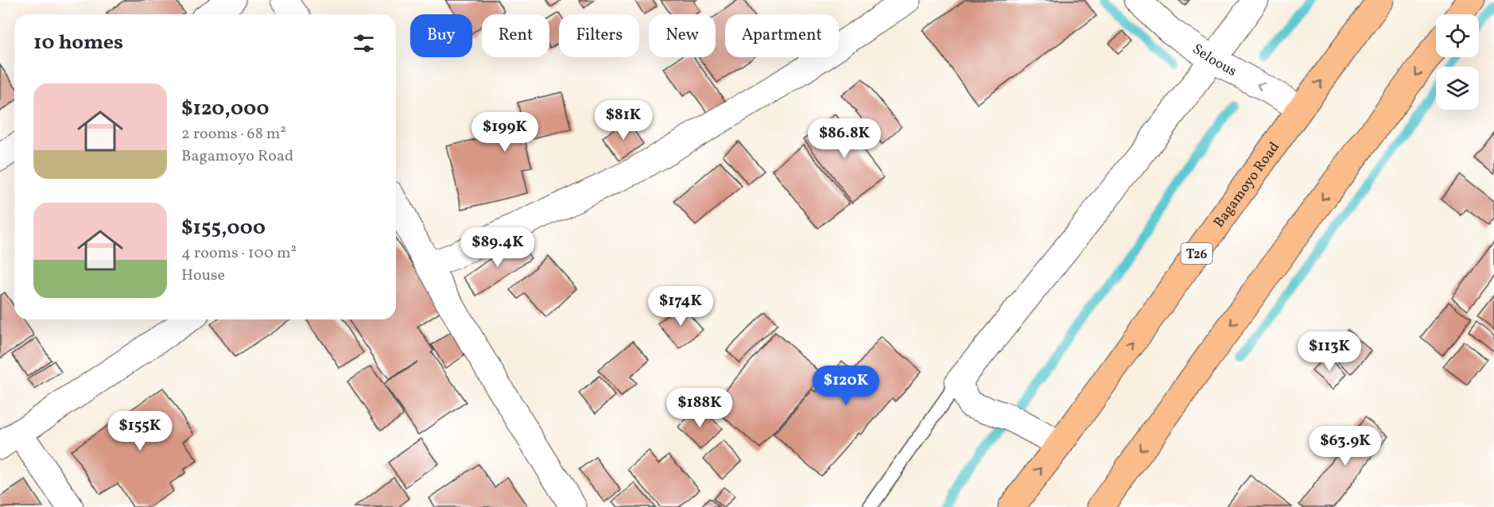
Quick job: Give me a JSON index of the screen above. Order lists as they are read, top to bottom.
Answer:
{
  "streets": {
    "highway": ["Bagamoyo Road", "T26"],
    "street": ["Seloous"]
  },
  "crossings": [
    ["Seloous", "Bagamoyo Road"]
  ],
  "one_way": ["Seloous"],
  "page": {
    "chip": [
      "Buy",
      "Rent",
      "Filters",
      "New",
      "Apartment"
    ],
    "heading": "10 homes",
    "list": [
      {
        "name": "$120,000",
        "note": "2 rooms · 68 m² · Bagamoyo Road"
      },
      {
        "name": "$155,000",
        "note": "4 rooms · 100 m² · House"
      }
    ],
    "price": [
      "$81K",
      "$199K",
      "$86.8K",
      "$89.4K",
      "$174K",
      "$113K",
      "$120K",
      "$188K",
      "$155K",
      "$63.9K"
    ]
  }
}
